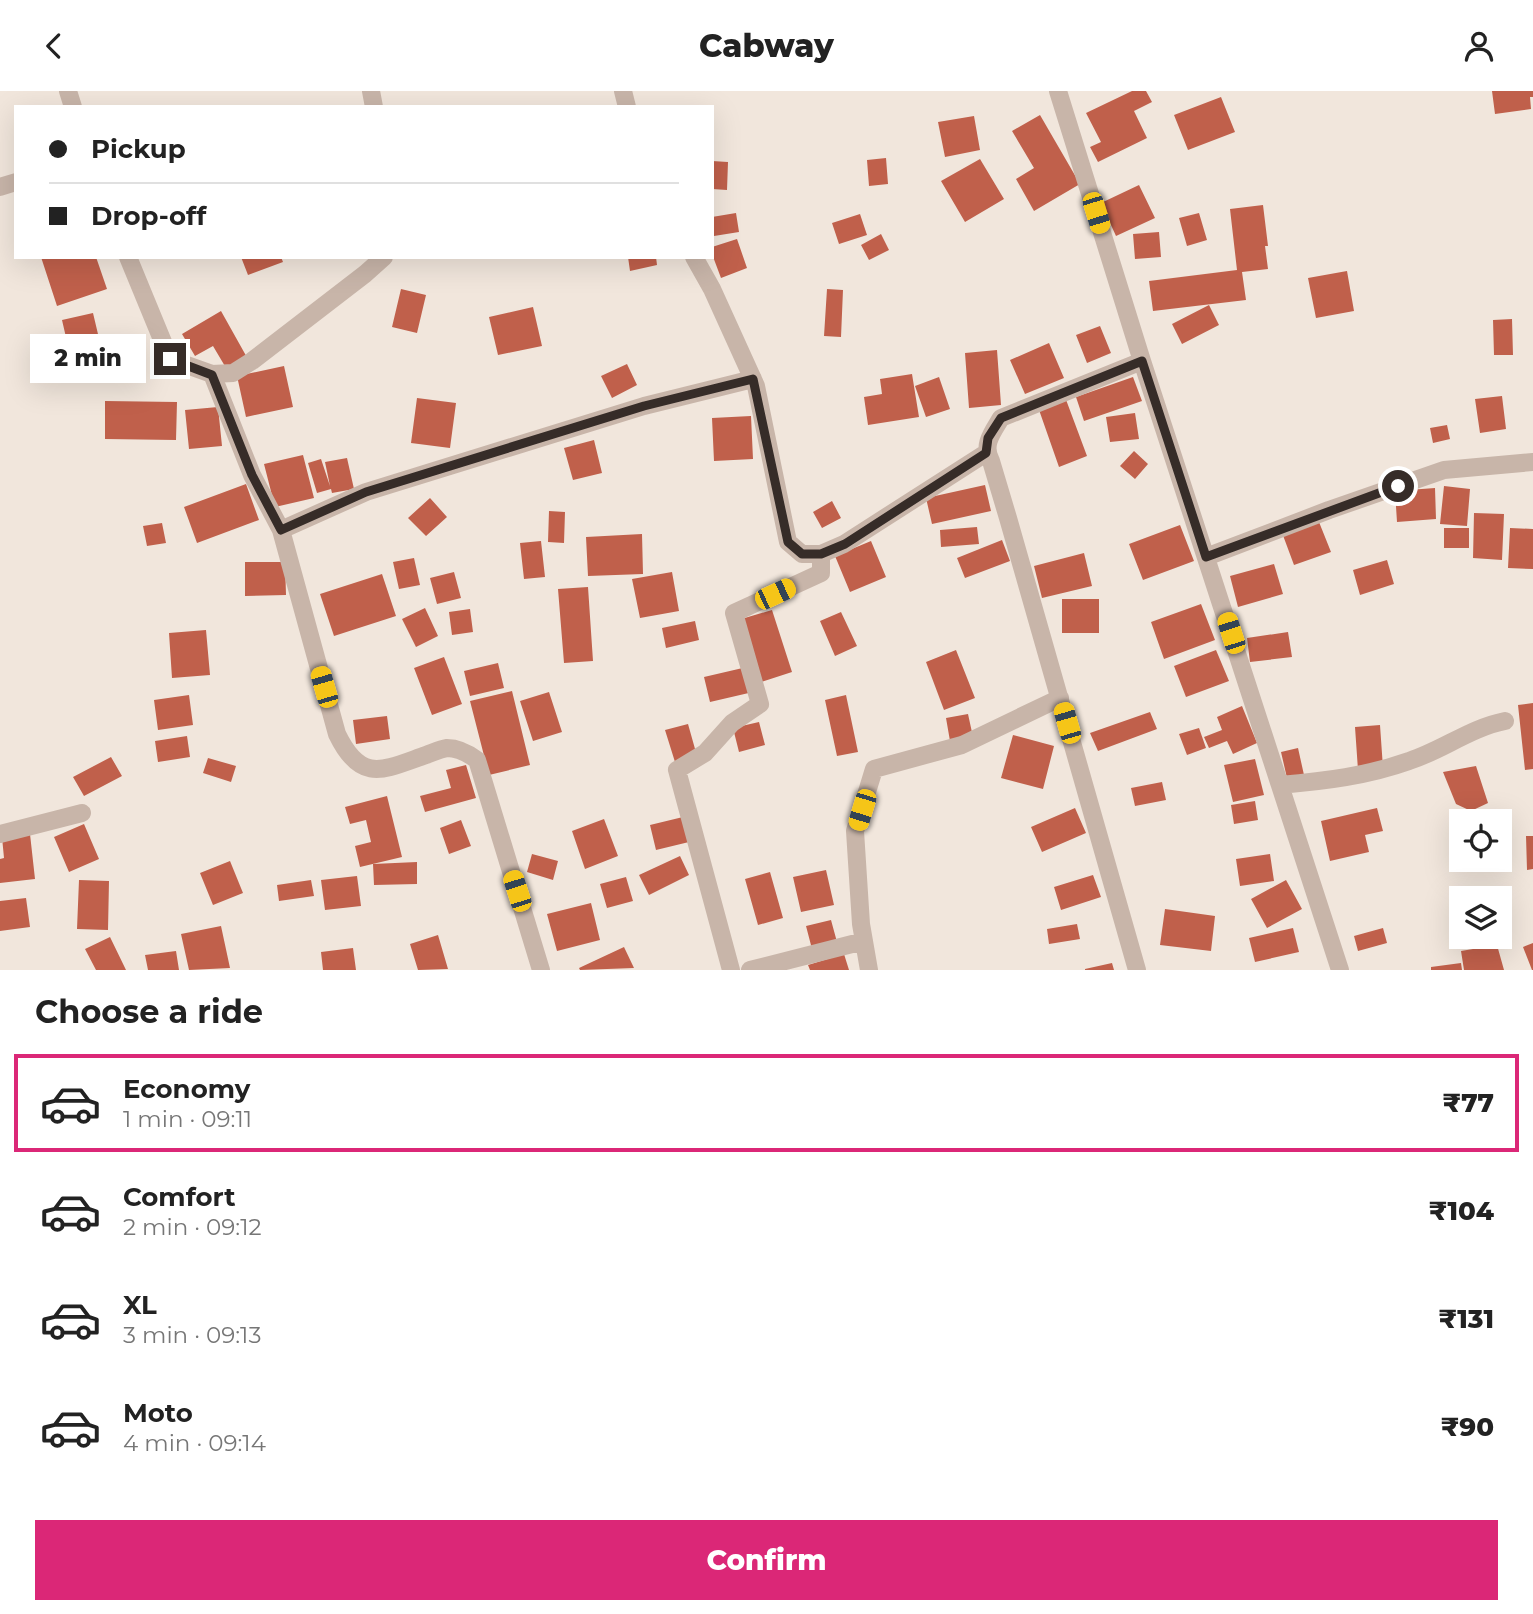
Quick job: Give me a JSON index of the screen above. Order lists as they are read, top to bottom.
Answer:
{
  "page": {
    "header": "Cabway",
    "banner": ["Pickup", "Drop-off"],
    "bubble": "2 min",
    "heading": "Choose a ride",
    "list": [
      {
        "name": "Economy",
        "note": "1 min · 09:11",
        "value": "₹77"
      },
      {
        "name": "Comfort",
        "note": "2 min · 09:12",
        "value": "₹104"
      },
      {
        "name": "XL",
        "note": "3 min · 09:13",
        "value": "₹131"
      },
      {
        "name": "Moto",
        "note": "4 min · 09:14",
        "value": "₹90"
      }
    ],
    "buttons": "Confirm"
  }
}
